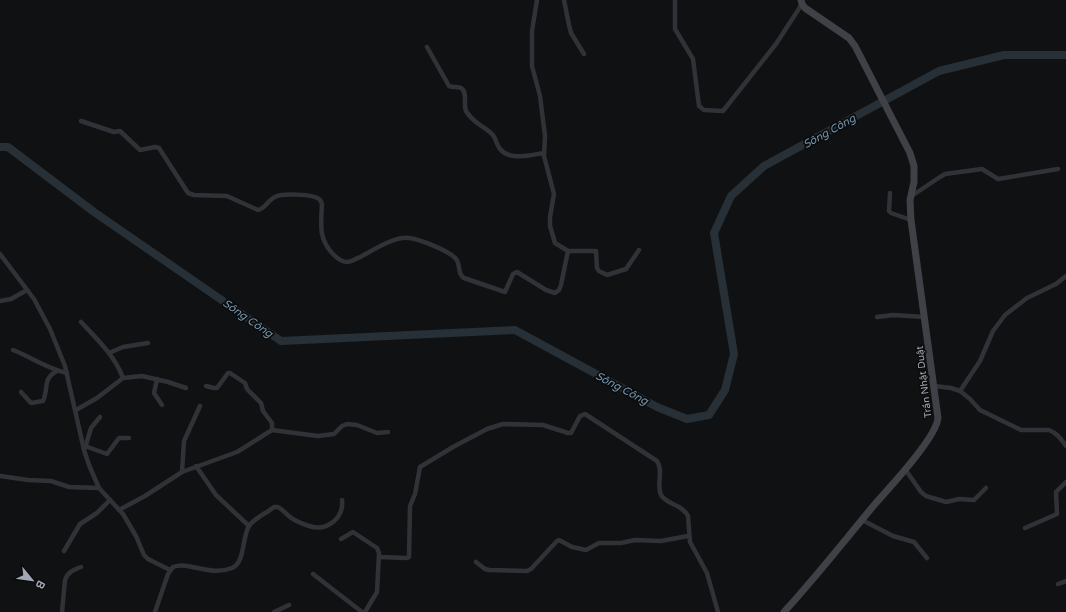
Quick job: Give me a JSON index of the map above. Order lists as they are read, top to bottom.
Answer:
{
  "streets": {
    "main road": ["Trần Nhật Duật"]
  },
  "water": ["Sông Công"],
  "north": "bottom right"
}
